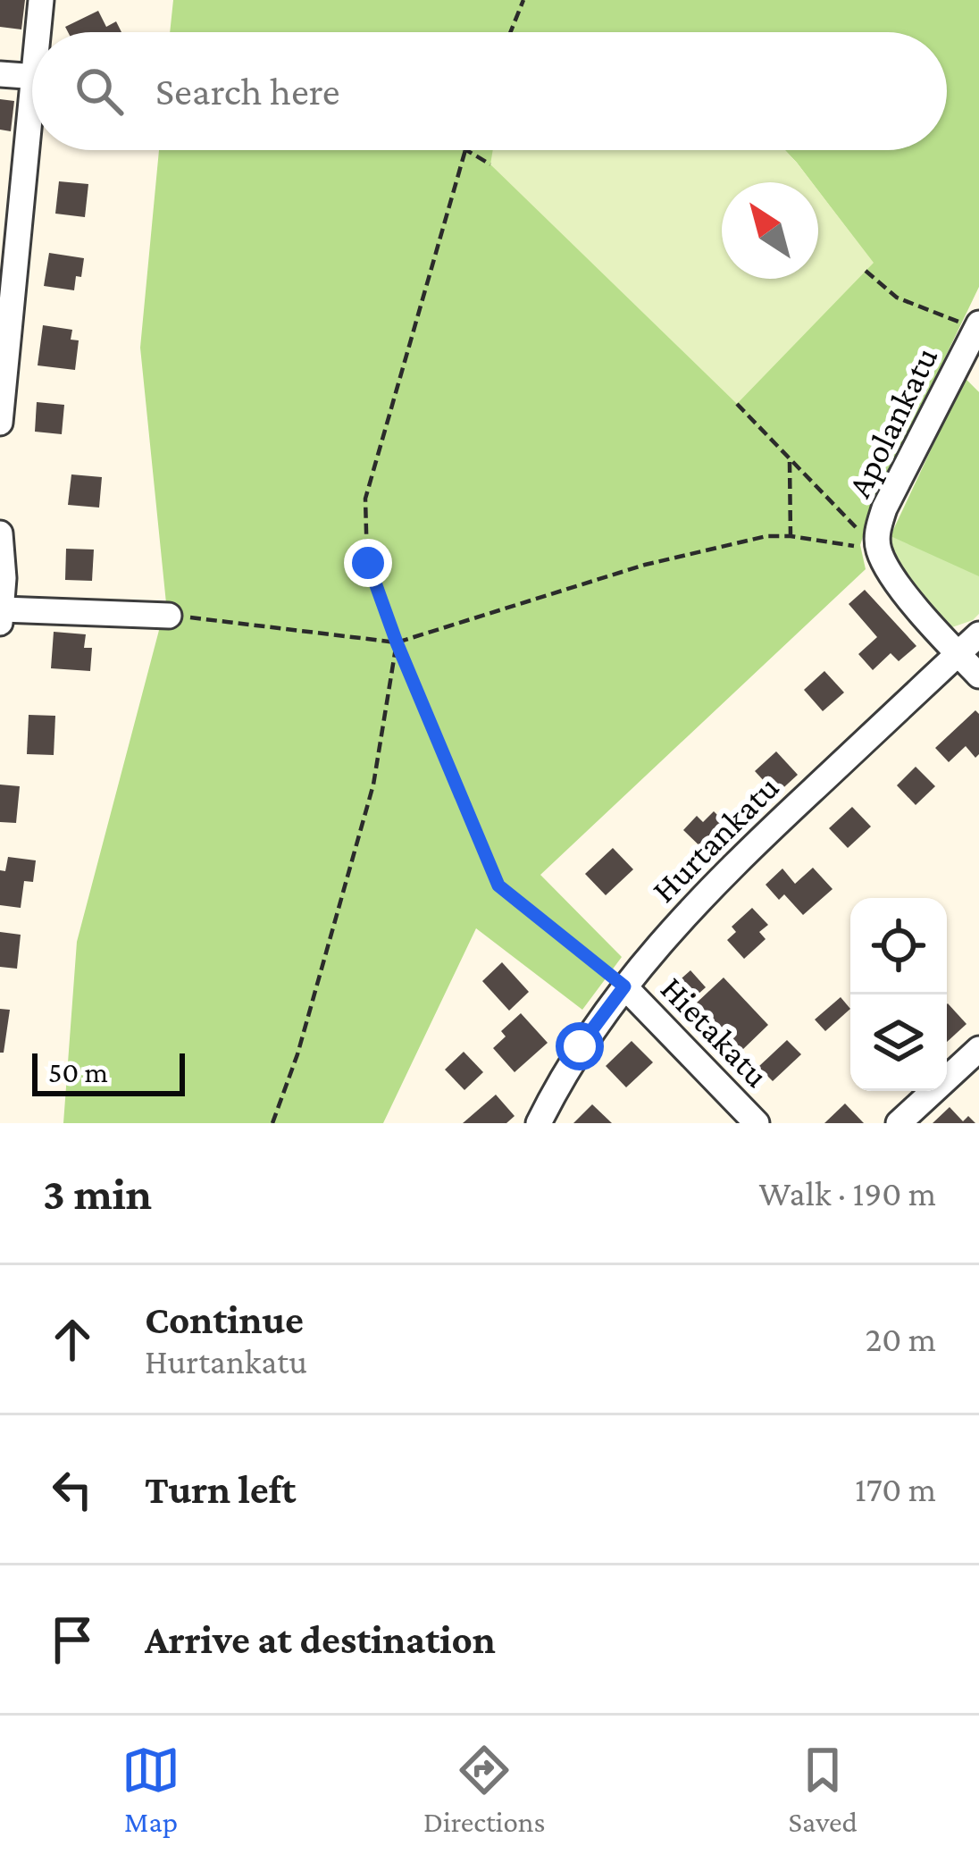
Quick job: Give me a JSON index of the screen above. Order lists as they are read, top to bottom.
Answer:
{
  "streets": {
    "street": ["Apolankatu", "Hurtankatu", "Hietakatu"]
  },
  "crossings": [
    ["Apolankatu", "Hurtankatu"],
    ["Hurtankatu", "Hietakatu"]
  ],
  "scale_bar": "50 m",
  "north": "top left",
  "page": {
    "search": "Search here",
    "scale": "50 m",
    "heading": ["3 min", "Walk · 190 m"],
    "list": [
      ["Continue", "Hurtankatu", "20 m"],
      ["Turn left", "170 m"],
      "Arrive at destination"
    ],
    "nav": ["Map", "Directions", "Saved"]
  }
}
